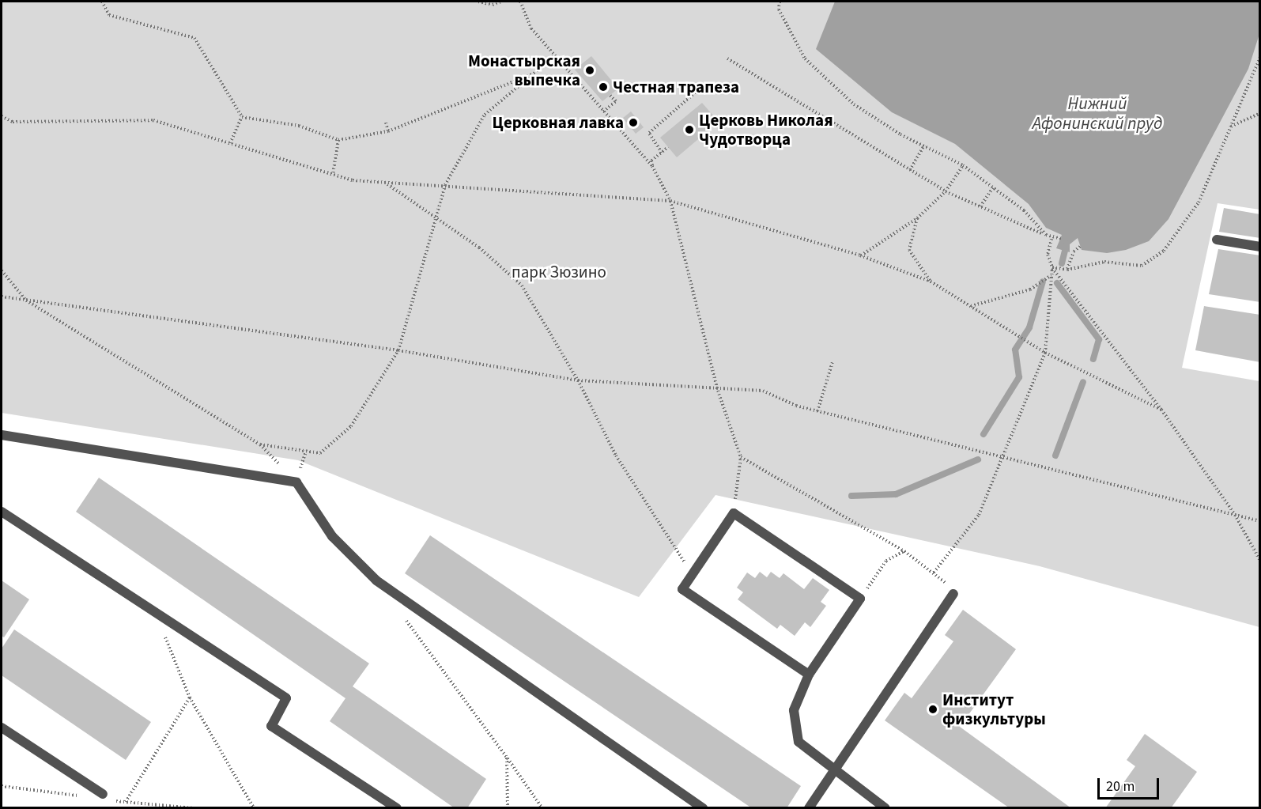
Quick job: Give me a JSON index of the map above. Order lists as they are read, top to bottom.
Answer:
{
  "water": ["Нижний Афонинский пруд"],
  "parks": ["парк Зюзино"],
  "places": [
    "Монастырская выпечка",
    "Честная трапеза",
    "Церковная лавка",
    "Церковь Николая Чудотворца",
    "Институт физкультуры"
  ],
  "scale_bar": "20 m"
}
